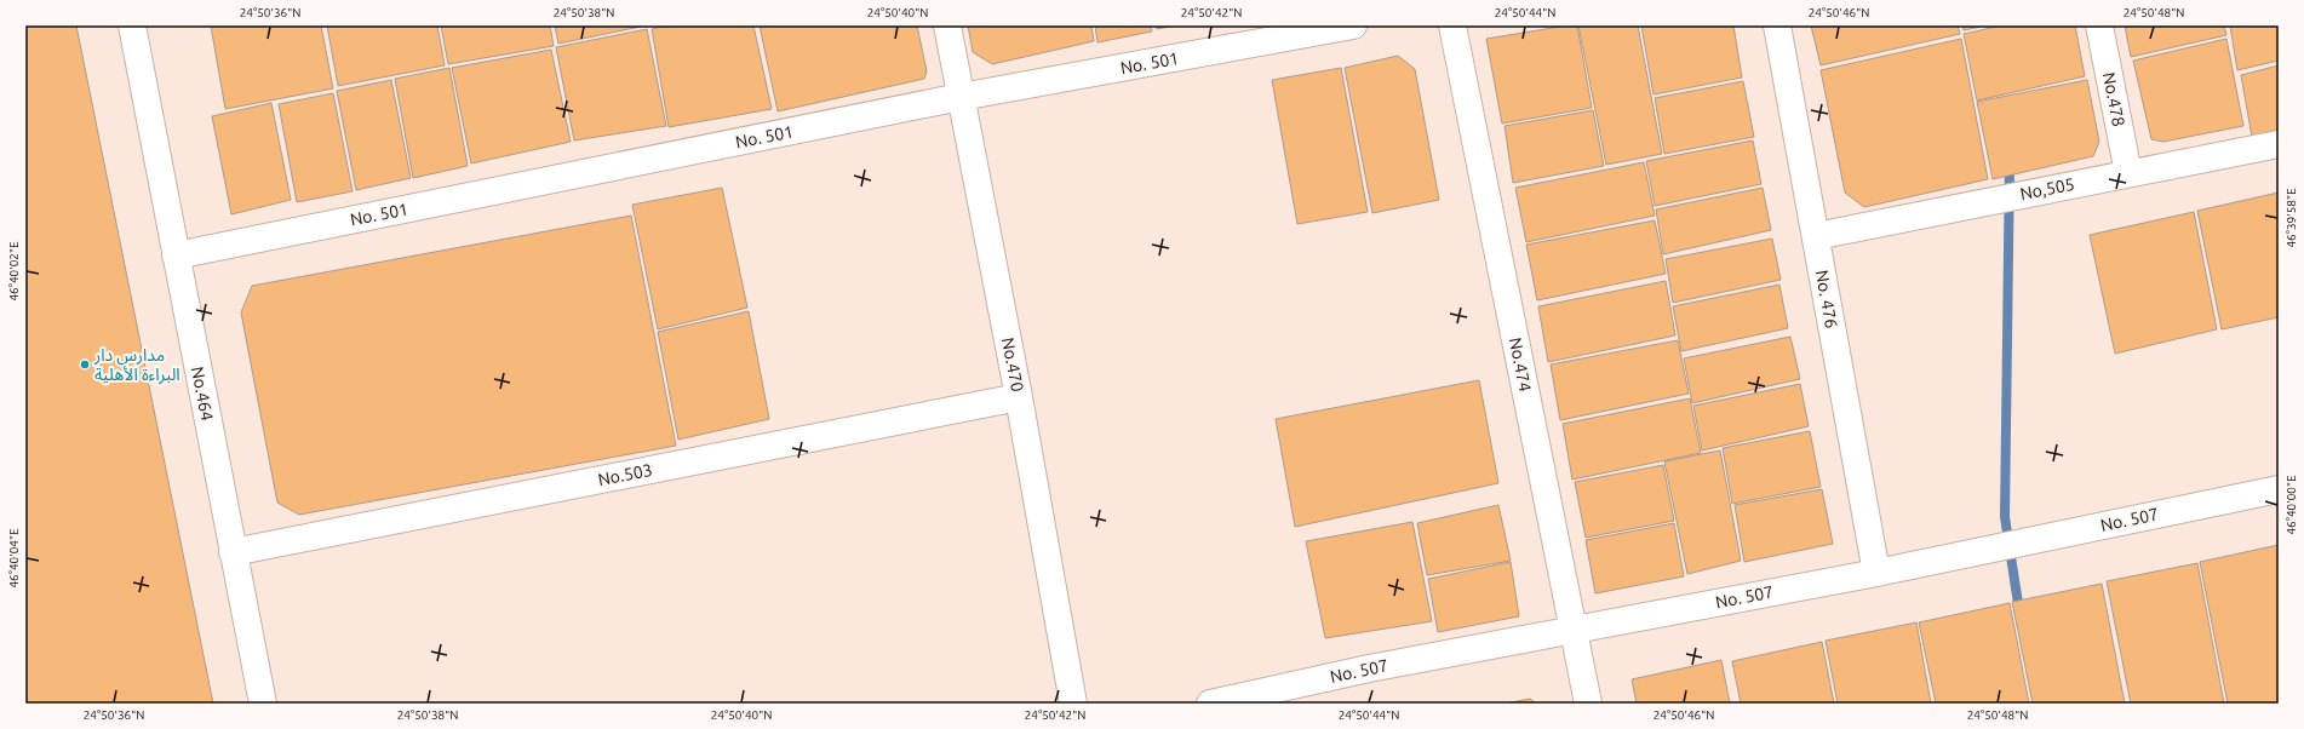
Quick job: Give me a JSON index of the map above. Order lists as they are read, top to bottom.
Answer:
{
  "streets": {
    "street": [
      "No. 501",
      "No.478",
      "No,505",
      "No. 476",
      "No.470",
      "No.474",
      "No.464",
      "No.503",
      "No. 507"
    ]
  },
  "crossings": [
    ["No. 501", "No.470"],
    ["No. 501", "No.464"],
    ["No.478", "No,505"],
    ["No,505", "No. 476"],
    ["No. 476", "No. 507"],
    ["No.470", "No.503"],
    ["No.474", "No. 507"],
    ["No.464", "No.503"]
  ],
  "places": ["مدارس دار البراءة الأهلية"],
  "coordinates": [
    "24°50'36\"N",
    "24°50'38\"N",
    "24°50'40\"N",
    "24°50'42\"N",
    "24°50'44\"N",
    "24°50'46\"N",
    "24°50'48\"N",
    "46°39'58\"E",
    "46°40'02\"E",
    "46°40'00\"E",
    "46°40'04\"E"
  ]
}
